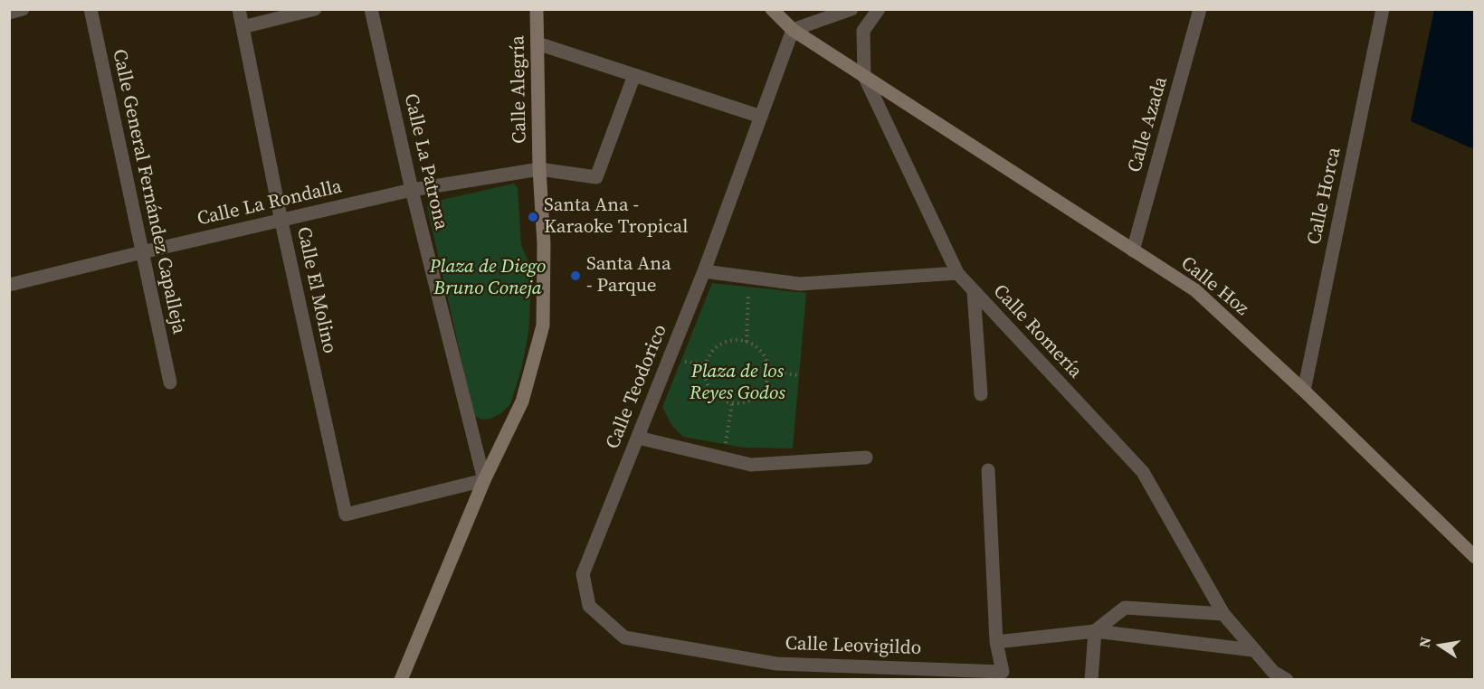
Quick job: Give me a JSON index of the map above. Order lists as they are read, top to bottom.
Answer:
{
  "streets": {
    "street": [
      "Calle Alegría",
      "Calle Azada",
      "Calle La Patrona",
      "Calle General Fernández Capalleja",
      "Calle Horca",
      "Calle La Rondalla",
      "Calle Hoz",
      "Calle El Molino",
      "Calle Romería",
      "Calle Teodorico",
      "Calle Leovigildo"
    ]
  },
  "crossings": [
    ["Calle Alegría", "Calle La Rondalla"],
    ["Calle Azada", "Calle Hoz"],
    ["Calle La Patrona", "Calle La Rondalla"],
    ["Calle La Patrona", "Calle El Molino"],
    ["Calle General Fernández Capalleja", "Calle La Rondalla"],
    ["Calle Horca", "Calle Hoz"],
    ["Calle La Rondalla", "Calle El Molino"],
    ["Calle Hoz", "Calle Romería"],
    ["Calle Teodorico", "Calle Leovigildo"]
  ],
  "parks": ["Plaza de Diego Bruno Coneja", "Plaza de los Reyes Godos"],
  "places": ["Santa Ana - Karaoke Tropical", "Santa Ana - Parque"],
  "north": "left"
}
